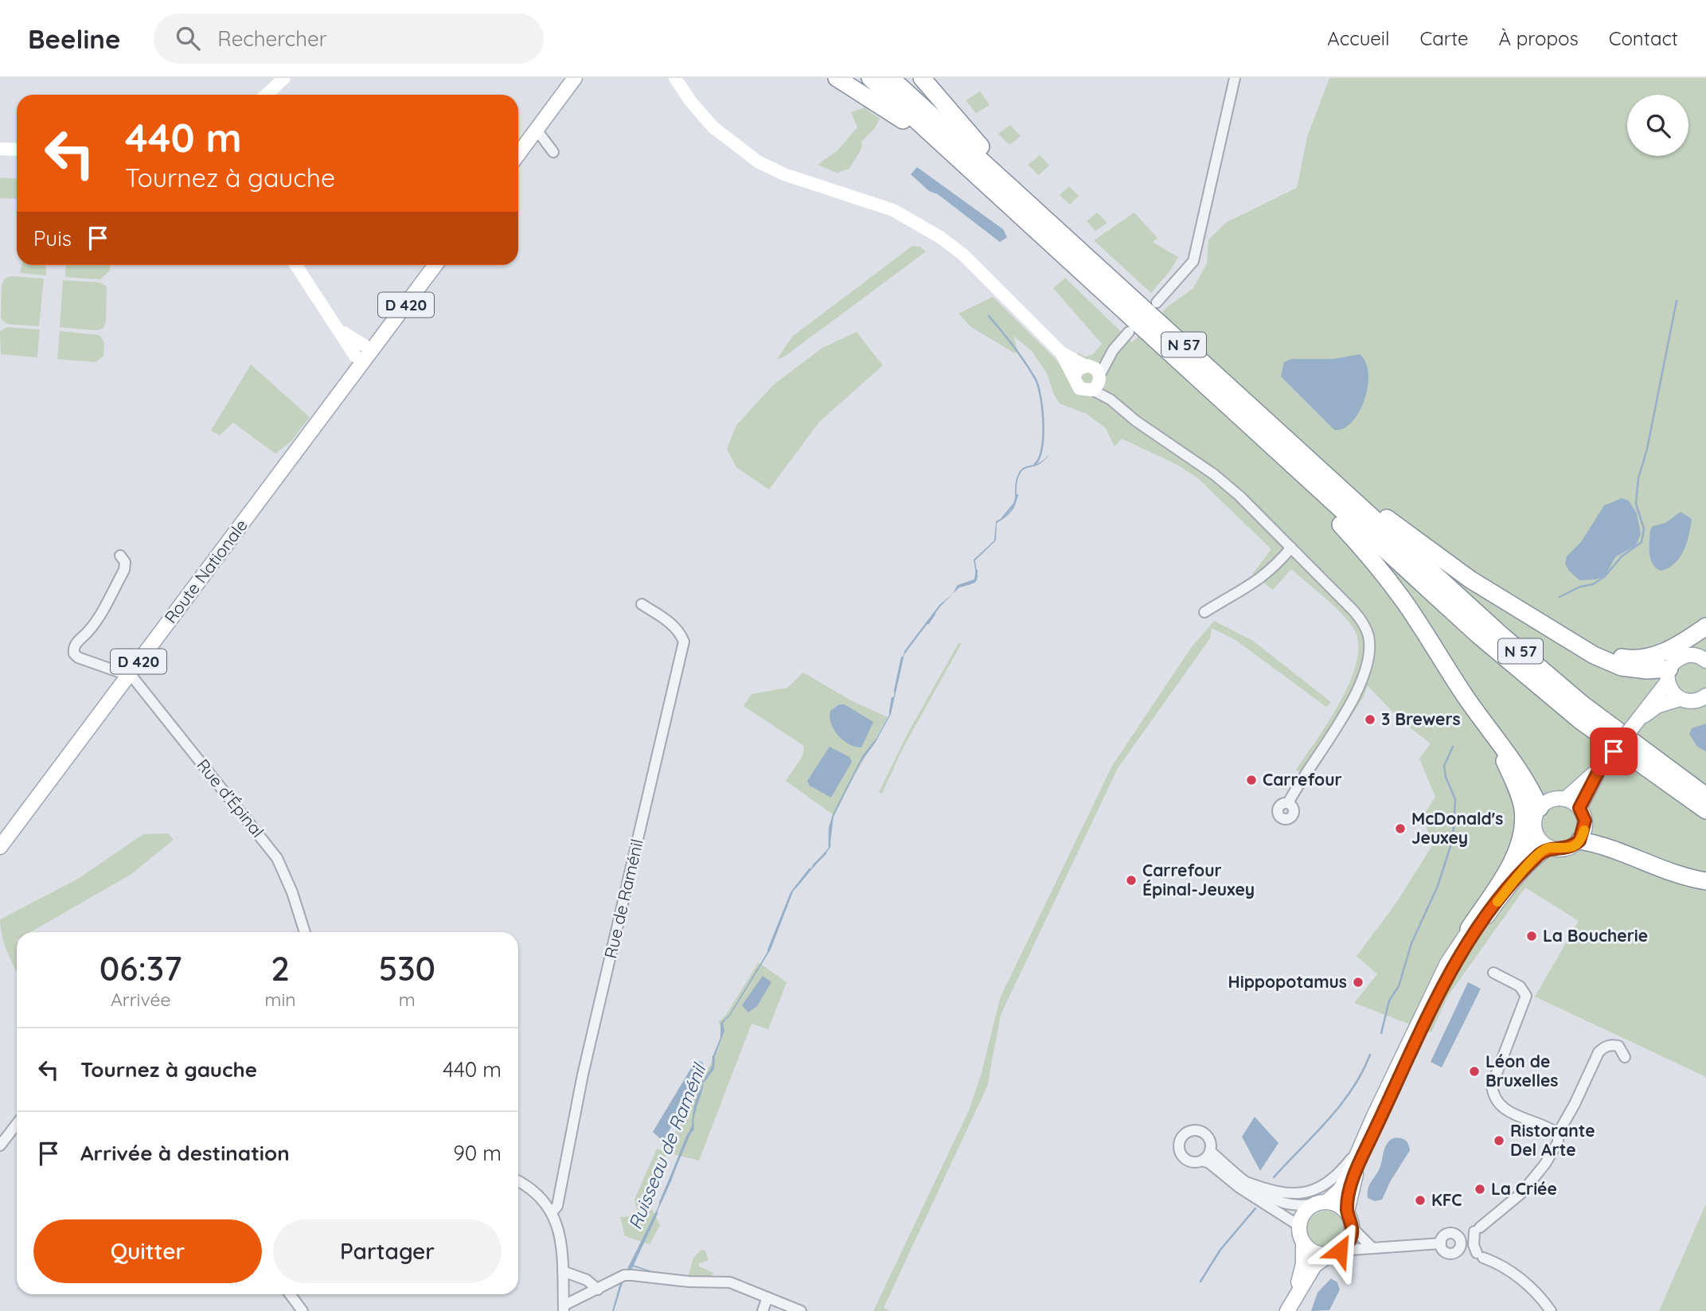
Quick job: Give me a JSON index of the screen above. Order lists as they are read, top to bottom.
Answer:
{
  "streets": {
    "highway": ["N 57"],
    "main road": ["D 420", "Route Nationale"],
    "street": ["Rue d’Épinal", "Rue de Raménil"]
  },
  "crossings": [
    ["D 420", "Route Nationale"],
    ["Route Nationale", "Rue d’Épinal"]
  ],
  "water": ["Ruisseau de Raménil"],
  "places": [
    "3 Brewers",
    "Carrefour",
    "McDonald's Jeuxey",
    "Carrefour Épinal-Jeuxey",
    "La Boucherie",
    "Hippopotamus",
    "Léon de Bruxelles",
    "Ristorante Del Arte",
    "La Criée",
    "KFC"
  ],
  "page": {
    "header": "Beeline",
    "search": "Rechercher",
    "nav": [
      "Accueil",
      "Carte",
      "À propos",
      "Contact"
    ],
    "turn": ["440 m", "Tournez à gauche"],
    "then": "Puis",
    "eta": [
      "06:37",
      "Arrivée",
      "2",
      "min",
      "530",
      "m"
    ],
    "list": [
      {
        "name": "Tournez à gauche",
        "value": "440 m"
      },
      {
        "name": "Arrivée à destination",
        "value": "90 m"
      }
    ],
    "buttons": ["Quitter", "Partager"]
  }
}
